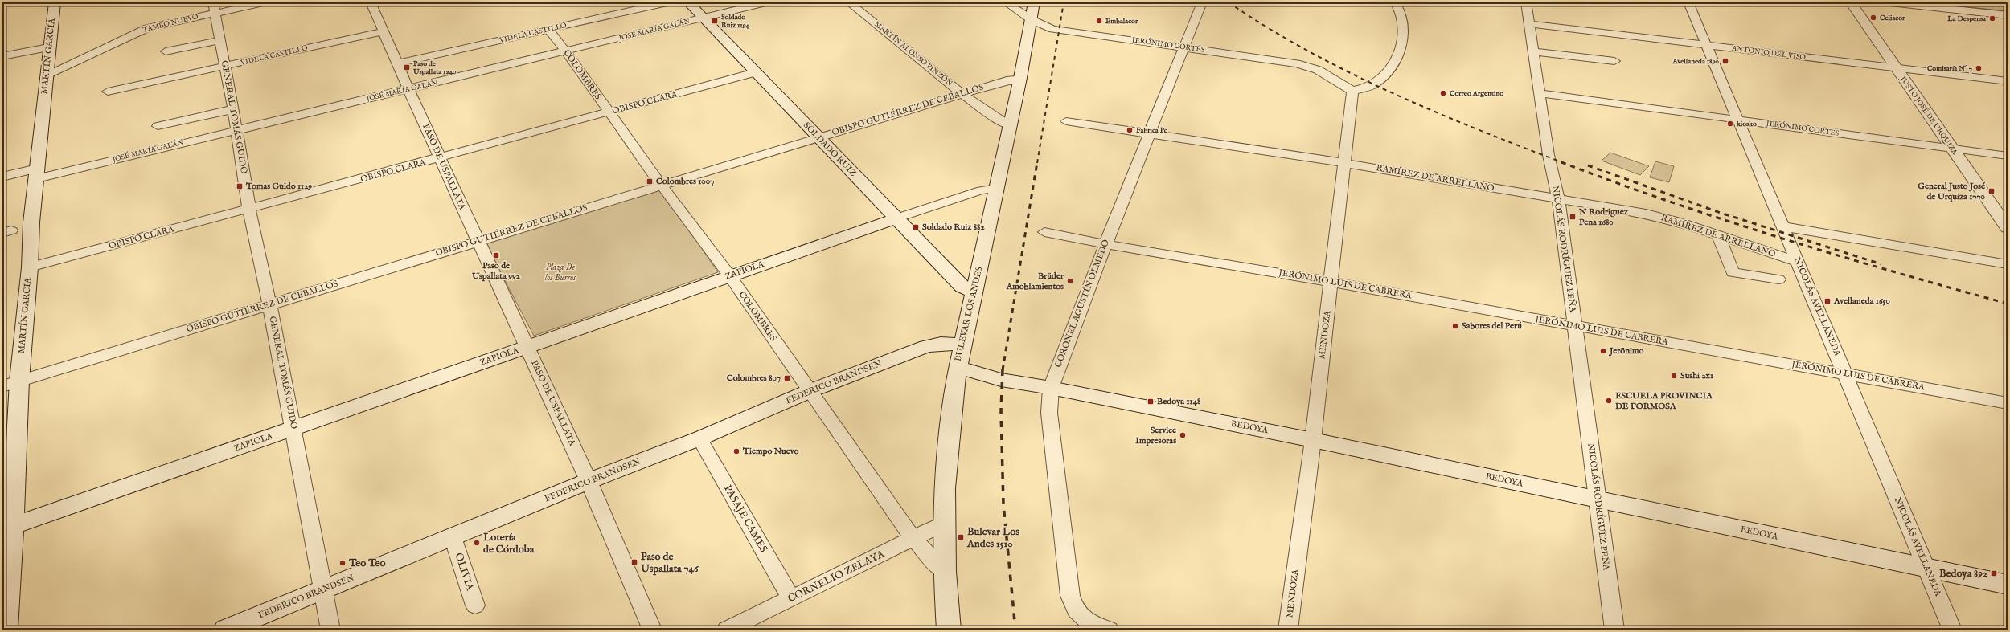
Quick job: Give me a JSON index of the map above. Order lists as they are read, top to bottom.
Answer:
{
  "streets": {
    "main road": [
      "MARTÍN GARCÍA",
      "JUSTO JOSÉ DE URQUIZA",
      "SOLDADO RUIZ",
      "ZAPIOLA",
      "BULEVAR LOS ANDES",
      "FEDERICO BRANDSEN",
      "BEDOYA"
    ],
    "street": [
      "TAMBO NUEVO",
      "JOSÉ MARÍA GALÁN",
      "VIDELA CASTILLO",
      "JERÓNIMO CORTÉS",
      "ANTONIO DEL VISO",
      "MARTÍN ALONSO PINZÓN",
      "COLOMBRES",
      "OBISPO CLARA",
      "OBISPO GUTIÉRREZ DE CEBALLOS",
      "GENERAL TOMÁS GUIDO",
      "JERÓNIMO CORTES",
      "PASO DE USPALLATA",
      "RAMÍREZ DE ARRELLANO",
      "NICOLÁS RODRÍGUEZ PEÑA",
      "JERÓNIMO LUIS DE CABRERA",
      "CORONEL AGUSTÍN OLMEDO",
      "NICOLÁS AVELLANEDA",
      "MENDOZA",
      "PASAJE CAMES",
      "OLIVIA",
      "CORNELIO ZELAYA"
    ]
  },
  "crossings": [
    ["TAMBO NUEVO", "MARTÍN GARCÍA"],
    ["TAMBO NUEVO", "GENERAL TOMÁS GUIDO"],
    ["JOSÉ MARÍA GALÁN", "MARTÍN GARCÍA"],
    ["JOSÉ MARÍA GALÁN", "COLOMBRES"],
    ["JOSÉ MARÍA GALÁN", "GENERAL TOMÁS GUIDO"],
    ["JOSÉ MARÍA GALÁN", "SOLDADO RUIZ"],
    ["JOSÉ MARÍA GALÁN", "PASO DE USPALLATA"],
    ["VIDELA CASTILLO", "COLOMBRES"],
    ["VIDELA CASTILLO", "GENERAL TOMÁS GUIDO"],
    ["VIDELA CASTILLO", "PASO DE USPALLATA"],
    ["JERÓNIMO CORTÉS", "CORONEL AGUSTÍN OLMEDO"],
    ["JERÓNIMO CORTÉS", "BULEVAR LOS ANDES"],
    ["JERÓNIMO CORTÉS", "MENDOZA"],
    ["ANTONIO DEL VISO", "JUSTO JOSÉ DE URQUIZA"],
    ["ANTONIO DEL VISO", "NICOLÁS RODRÍGUEZ PEÑA"],
    ["ANTONIO DEL VISO", "NICOLÁS AVELLANEDA"],
    ["MARTÍN ALONSO PINZÓN", "OBISPO GUTIÉRREZ DE CEBALLOS"],
    ["MARTÍN ALONSO PINZÓN", "BULEVAR LOS ANDES"],
    ["MARTÍN GARCÍA", "OBISPO CLARA"],
    ["MARTÍN GARCÍA", "OBISPO GUTIÉRREZ DE CEBALLOS"],
    ["MARTÍN GARCÍA", "ZAPIOLA"],
    ["COLOMBRES", "OBISPO CLARA"],
    ["COLOMBRES", "OBISPO GUTIÉRREZ DE CEBALLOS"],
    ["COLOMBRES", "ZAPIOLA"],
    ["COLOMBRES", "BULEVAR LOS ANDES"],
    ["COLOMBRES", "FEDERICO BRANDSEN"],
    ["COLOMBRES", "CORNELIO ZELAYA"],
    ["OBISPO CLARA", "GENERAL TOMÁS GUIDO"],
    ["OBISPO CLARA", "SOLDADO RUIZ"],
    ["OBISPO CLARA", "PASO DE USPALLATA"],
    ["OBISPO GUTIÉRREZ DE CEBALLOS", "GENERAL TOMÁS GUIDO"],
    ["OBISPO GUTIÉRREZ DE CEBALLOS", "SOLDADO RUIZ"],
    ["OBISPO GUTIÉRREZ DE CEBALLOS", "PASO DE USPALLATA"],
    ["OBISPO GUTIÉRREZ DE CEBALLOS", "BULEVAR LOS ANDES"],
    ["JUSTO JOSÉ DE URQUIZA", "JERÓNIMO CORTES"],
    ["GENERAL TOMÁS GUIDO", "ZAPIOLA"],
    ["GENERAL TOMÁS GUIDO", "FEDERICO BRANDSEN"],
    ["JERÓNIMO CORTES", "NICOLÁS RODRÍGUEZ PEÑA"],
    ["JERÓNIMO CORTES", "NICOLÁS AVELLANEDA"],
    ["SOLDADO RUIZ", "ZAPIOLA"],
    ["SOLDADO RUIZ", "BULEVAR LOS ANDES"],
    ["PASO DE USPALLATA", "ZAPIOLA"],
    ["PASO DE USPALLATA", "FEDERICO BRANDSEN"],
    ["RAMÍREZ DE ARRELLANO", "NICOLÁS RODRÍGUEZ PEÑA"],
    ["RAMÍREZ DE ARRELLANO", "CORONEL AGUSTÍN OLMEDO"],
    ["RAMÍREZ DE ARRELLANO", "NICOLÁS AVELLANEDA"],
    ["RAMÍREZ DE ARRELLANO", "MENDOZA"],
    ["NICOLÁS RODRÍGUEZ PEÑA", "JERÓNIMO LUIS DE CABRERA"],
    ["NICOLÁS RODRÍGUEZ PEÑA", "BEDOYA"],
    ["ZAPIOLA", "BULEVAR LOS ANDES"],
    ["JERÓNIMO LUIS DE CABRERA", "CORONEL AGUSTÍN OLMEDO"],
    ["JERÓNIMO LUIS DE CABRERA", "NICOLÁS AVELLANEDA"],
    ["JERÓNIMO LUIS DE CABRERA", "MENDOZA"],
    ["CORONEL AGUSTÍN OLMEDO", "BEDOYA"],
    ["NICOLÁS AVELLANEDA", "BEDOYA"],
    ["BULEVAR LOS ANDES", "FEDERICO BRANDSEN"],
    ["BULEVAR LOS ANDES", "BEDOYA"],
    ["BULEVAR LOS ANDES", "CORNELIO ZELAYA"],
    ["MENDOZA", "BEDOYA"],
    ["FEDERICO BRANDSEN", "PASAJE CAMES"],
    ["FEDERICO BRANDSEN", "OLIVIA"],
    ["PASAJE CAMES", "CORNELIO ZELAYA"]
  ],
  "parks": ["Plaza De los Burros"],
  "places": {
    "other": [
      "Celiacor",
      "La Despensa",
      "Embalacor",
      "Comisaría N° 7",
      "Correo Argentino",
      "kiosko",
      "Fabrica Pc",
      "Brüder Amoblamientos",
      "Sabores del Perú",
      "Jerōnimo",
      "Sushi 2x1",
      "ESCUELA PROVINCIA DE FORMOSA",
      "Service Impresoras",
      "Tiempo Nuevo",
      "Lotería de Córdoba",
      "Teo Teo"
    ],
    "transit": [
      "Soldado Ruiz 1194",
      "Avellaneda 1890",
      "Paso de Uspallata 1240",
      "Colombres 1007",
      "Tomas Guido 1129",
      "General Justo José de Urquiza 1770",
      "N Rodriguez Pena 1680",
      "Soldado Ruiz 882",
      "Paso de Uspallata 992",
      "Avellaneda 1650",
      "Colombres 807",
      "Bedoya 1148",
      "Bulevar Los Andes 1510",
      "Paso de Uspallata 746",
      "Bedoya 892"
    ]
  }
}
